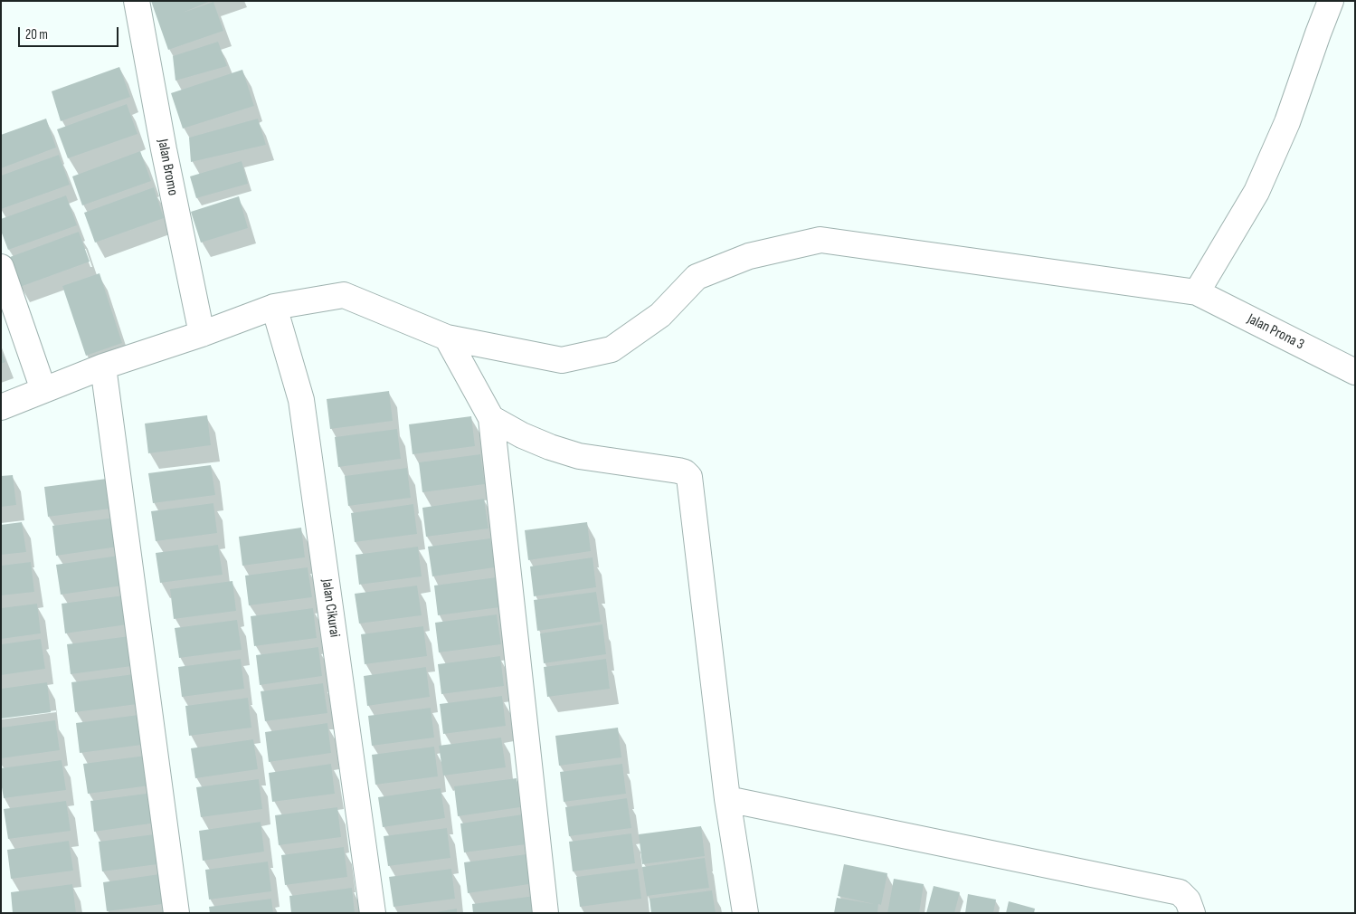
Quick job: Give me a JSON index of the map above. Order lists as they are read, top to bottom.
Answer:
{
  "streets": {
    "street": ["Jalan Bromo", "Jalan Prona 3", "Jalan Cikurai"]
  },
  "crossings": [
    ["Jalan Bromo", "Jalan Prona 3"],
    ["Jalan Prona 3", "Jalan Cikurai"]
  ],
  "scale_bar": "20 m"
}
